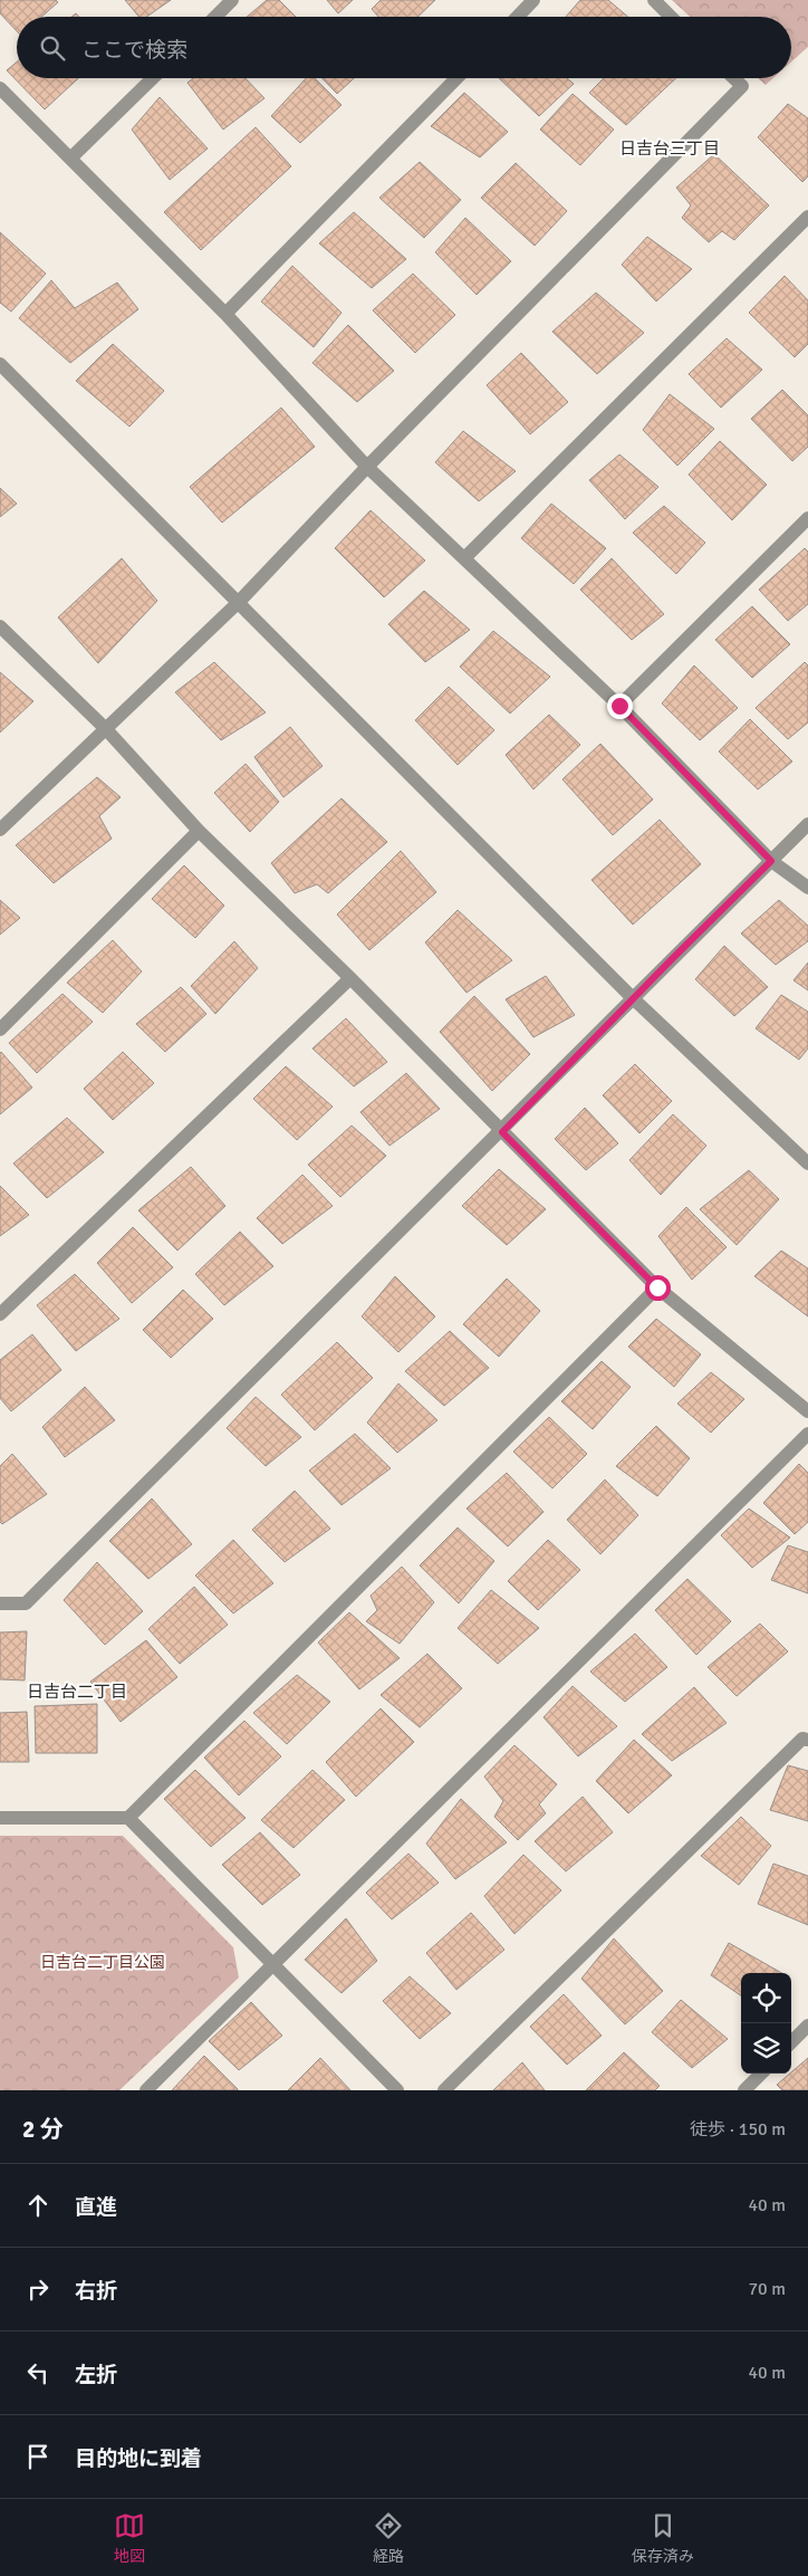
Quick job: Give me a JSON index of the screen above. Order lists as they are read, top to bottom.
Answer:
{
  "districts": ["日吉台三丁目", "日吉台二丁目"],
  "parks": ["日吉台二丁目公園"],
  "page": {
    "search": "ここで検索",
    "heading": ["2 分", "徒歩 · 150 m"],
    "list": [
      ["直進", "40 m"],
      ["右折", "70 m"],
      ["左折", "40 m"],
      "目的地に到着"
    ],
    "nav": ["地図", "経路", "保存済み"]
  }
}
